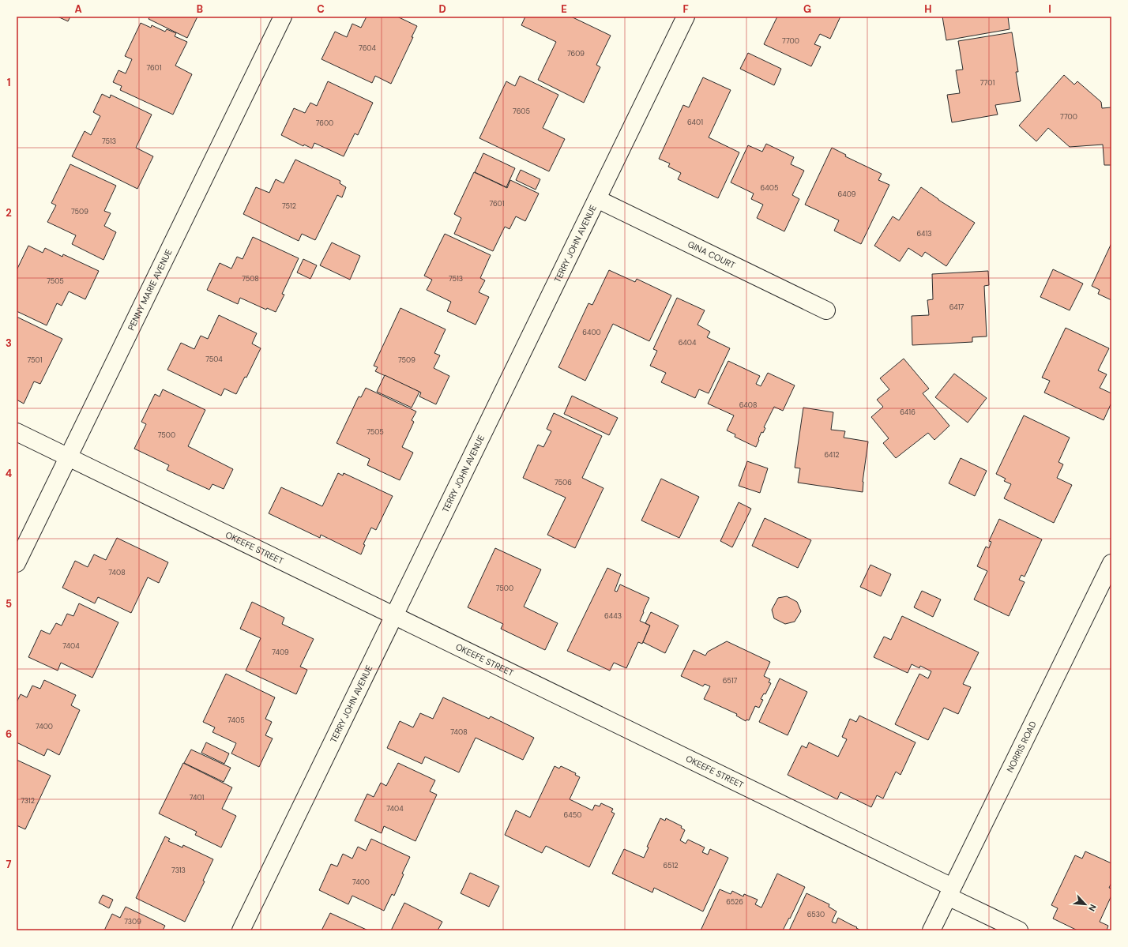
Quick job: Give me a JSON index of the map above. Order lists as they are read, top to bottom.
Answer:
{
  "streets": {
    "street": [
      "TERRY JOHN AVENUE",
      "GINA COURT",
      "PENNY MARIE AVENUE",
      "OKEEFE STREET",
      "NORRIS ROAD"
    ]
  },
  "crossings": [
    ["TERRY JOHN AVENUE", "GINA COURT"],
    ["TERRY JOHN AVENUE", "OKEEFE STREET"],
    ["PENNY MARIE AVENUE", "OKEEFE STREET"],
    ["OKEEFE STREET", "NORRIS ROAD"]
  ],
  "house_numbers": [
    "7700",
    "7604",
    "7609",
    "7601",
    "7701",
    "7605",
    "7700",
    "6401",
    "7600",
    "7513",
    "6405",
    "6409",
    "7601",
    "7512",
    "7509",
    "6413",
    "7508",
    "7513",
    "7505",
    "6417",
    "6400",
    "6404",
    "7504",
    "7501",
    "7509",
    "6408",
    "6416",
    "7505",
    "7500",
    "6412",
    "7506",
    "7408",
    "7500",
    "6443",
    "7404",
    "7409",
    "6517",
    "7405",
    "7400",
    "7408",
    "7401",
    "7312",
    "7404",
    "6450",
    "6512",
    "7313",
    "7400",
    "6526",
    "6530",
    "7309"
  ],
  "north": "bottom right",
  "grid": {
    "columns": [
      "A",
      "B",
      "C",
      "D",
      "E",
      "F",
      "G",
      "H",
      "I"
    ],
    "rows": [
      "1",
      "2",
      "3",
      "4",
      "5",
      "6",
      "7"
    ]
  }
}
